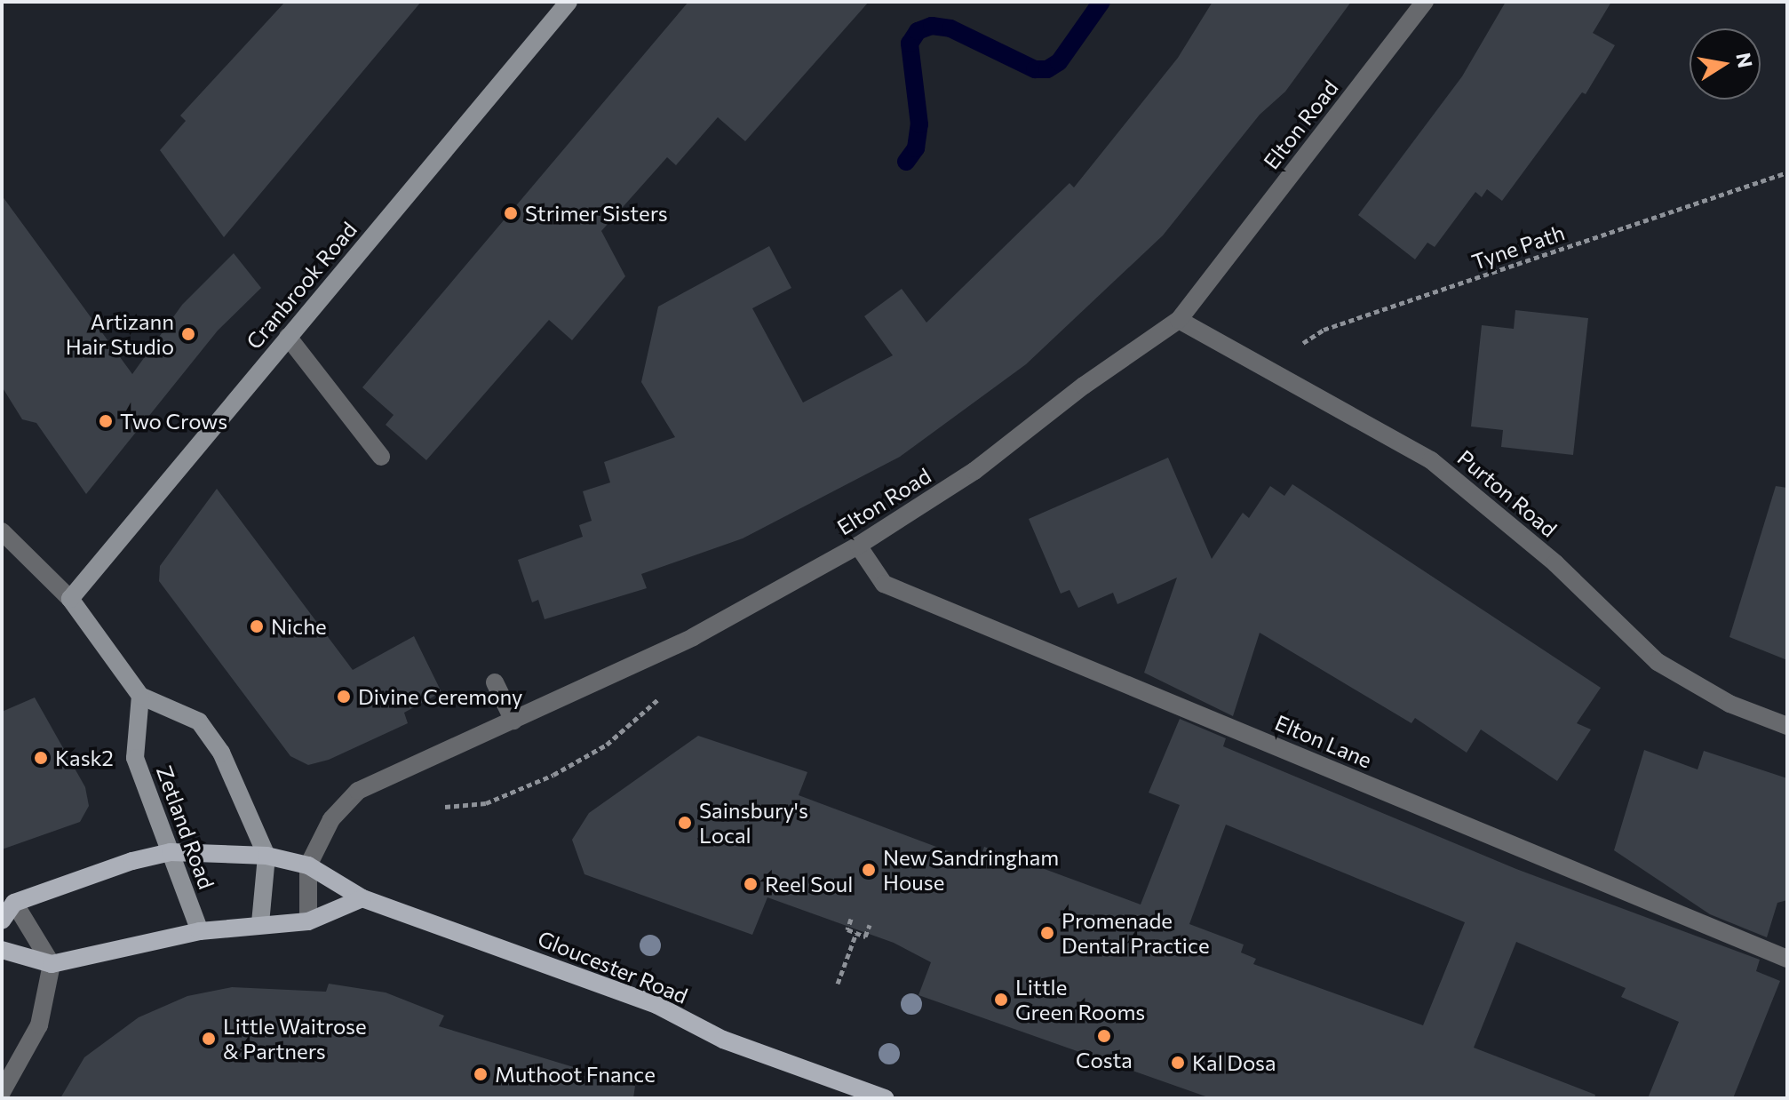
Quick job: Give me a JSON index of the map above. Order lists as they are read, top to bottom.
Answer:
{
  "streets": {
    "main road": ["Cranbrook Road", "Zetland Road", "Gloucester Road"],
    "street": ["Elton Road", "Purton Road", "Elton Lane"],
    "path": ["Tyne Path"]
  },
  "crossings": [
    ["Elton Road", "Purton Road"],
    ["Elton Road", "Elton Lane"],
    ["Elton Road", "Gloucester Road"],
    ["Tyne Path", "Purton Road"],
    ["Zetland Road", "Gloucester Road"]
  ],
  "places": [
    "Strimer Sisters",
    "Artizann Hair Studio",
    "Two Crows",
    "Niche",
    "Divine Ceremony",
    "Kask2",
    "Sainsbury's Local",
    "New Sandringham House",
    "Reel Soul",
    "Promenade Dental Practice",
    "Little Green Rooms",
    "Costa",
    "Little Waitrose & Partners",
    "Kal Dosa",
    "Muthoot Fnance"
  ],
  "north": "right"
}
